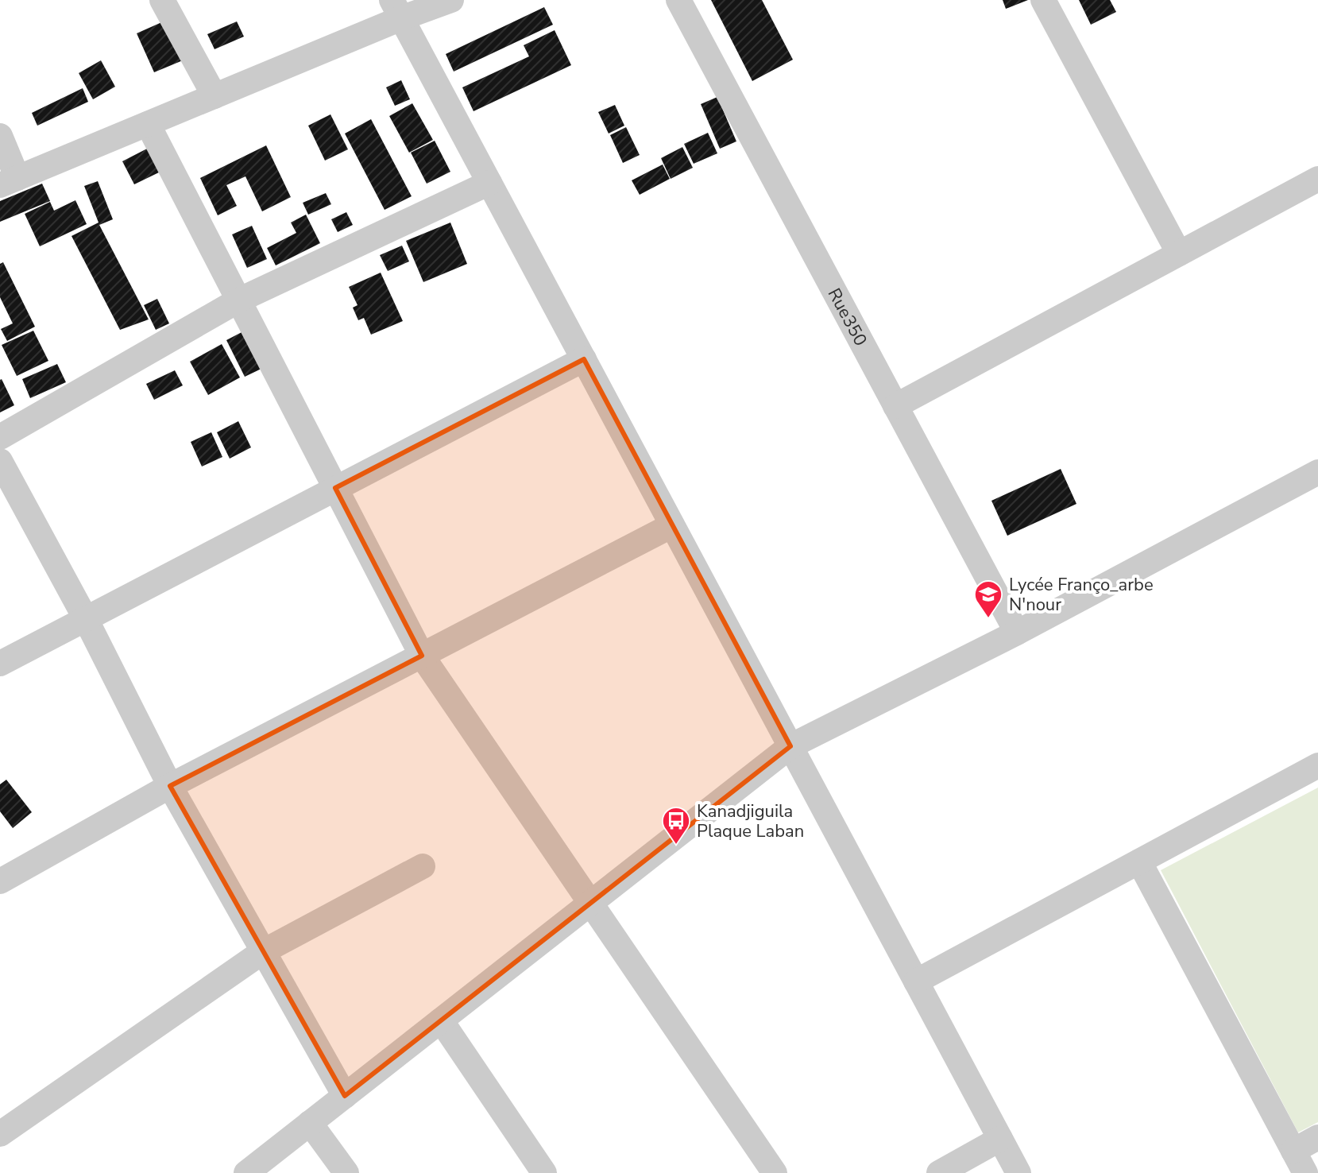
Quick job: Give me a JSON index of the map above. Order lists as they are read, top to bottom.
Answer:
{
  "streets": {
    "street": ["Rue350"]
  },
  "places": {
    "school or university": ["Lycée Franço_arbe N'nour"],
    "bus stop": ["Kanadjiguila Plaque Laban"]
  }
}
